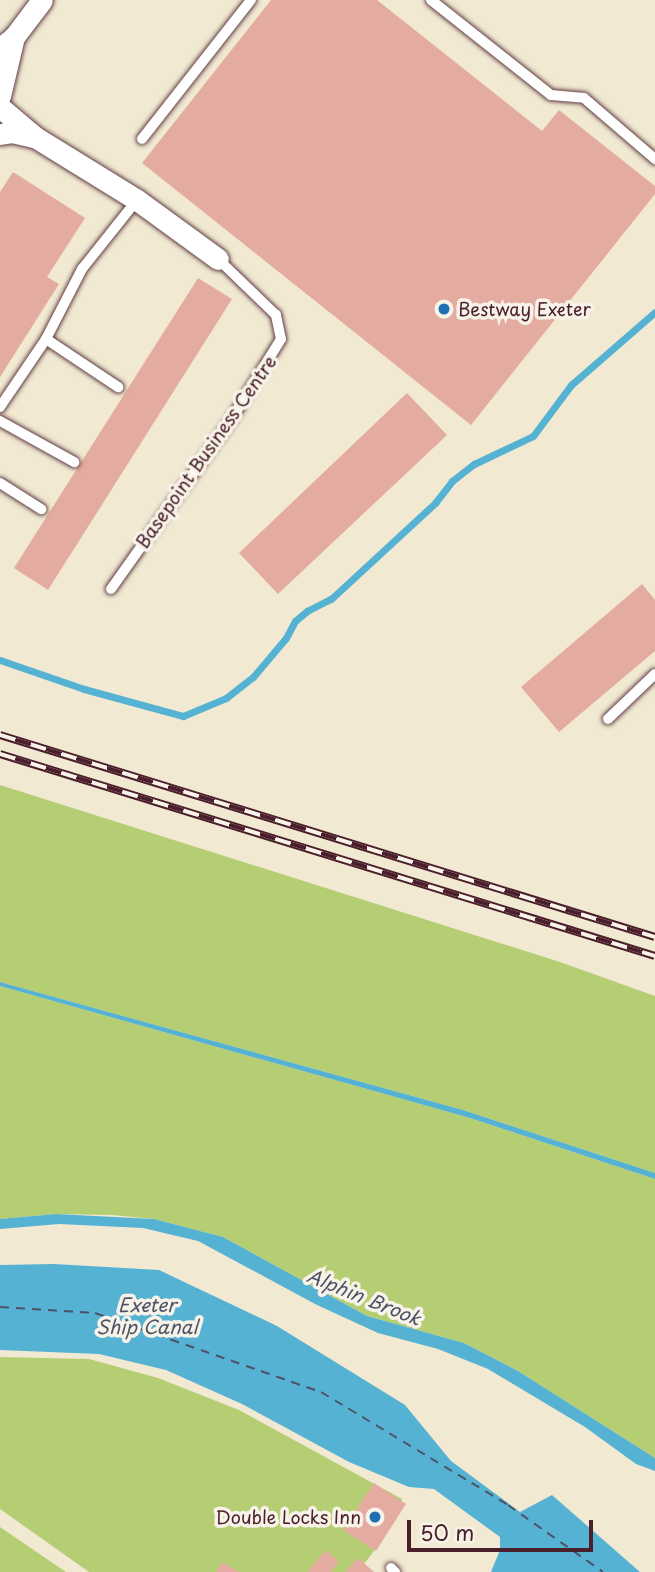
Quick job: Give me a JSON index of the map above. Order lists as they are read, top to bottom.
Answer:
{
  "streets": {
    "street": ["Basepoint Business Centre"]
  },
  "water": ["Alphin Brook", "Exeter Ship Canal"],
  "places": ["Bestway Exeter", "Double Locks Inn"],
  "scale_bar": "50 m"
}
